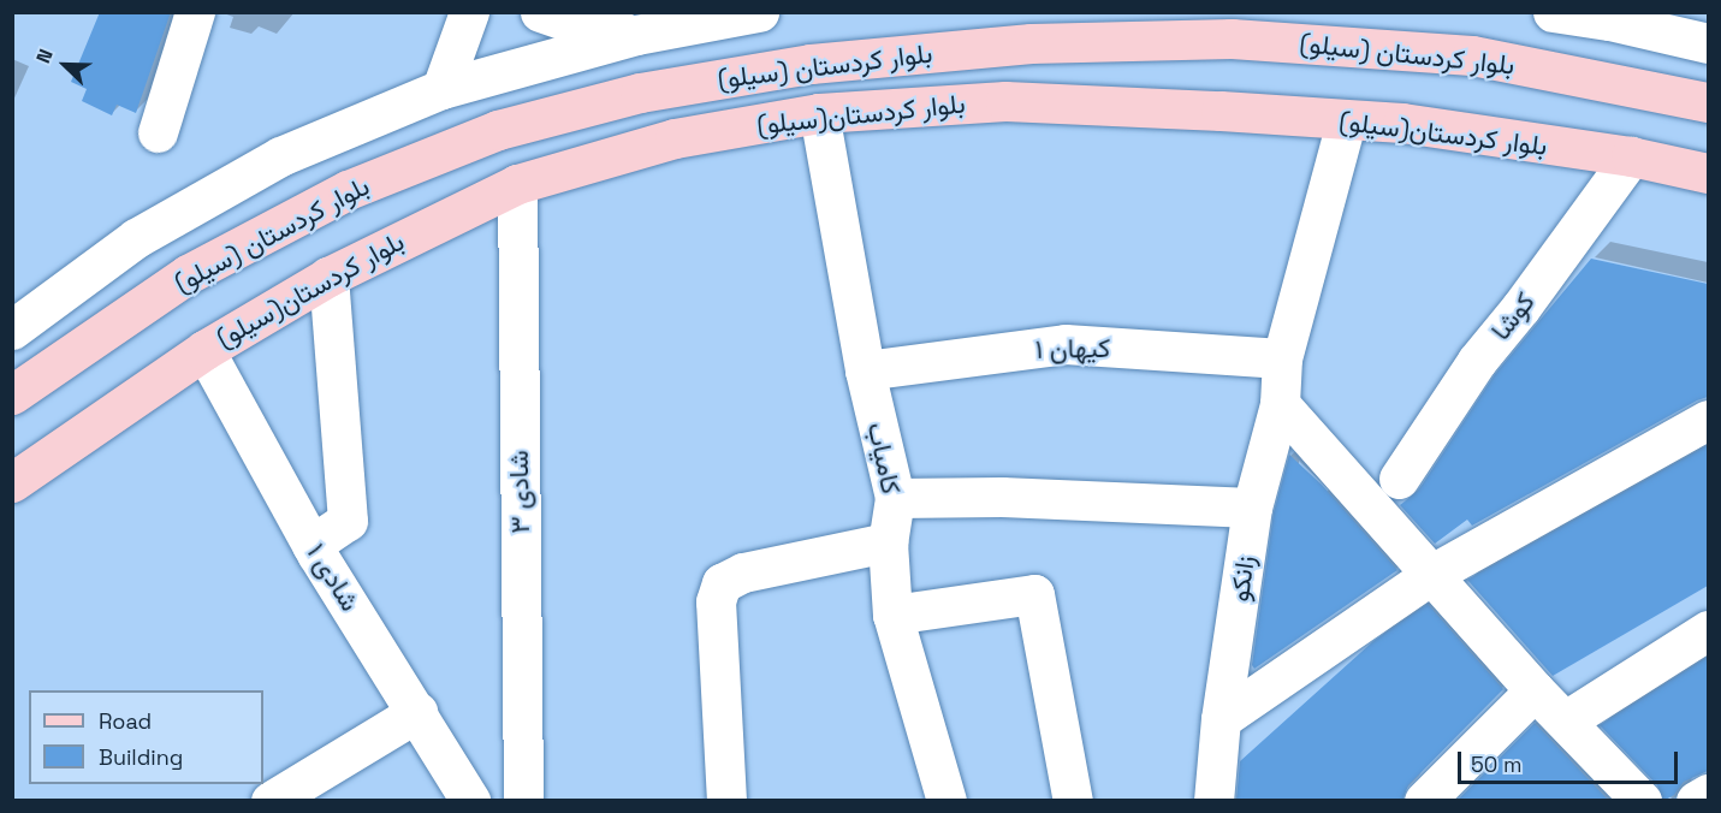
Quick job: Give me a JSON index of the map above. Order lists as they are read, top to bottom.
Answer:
{
  "streets": {
    "main road": ["بلوار کردستان (سیلو)", "بلوار کردستان(سیلو)"],
    "street": [
      "کوشا",
      "کیهان ۱",
      "کامیاب",
      "شادی ۳",
      "شادی ۱",
      "زانکو"
    ]
  },
  "crossings": [
    ["بلوار کردستان(سیلو)", "کوشا"],
    ["بلوار کردستان(سیلو)", "کامیاب"],
    ["بلوار کردستان(سیلو)", "شادی ۳"],
    ["بلوار کردستان(سیلو)", "شادی ۱"],
    ["بلوار کردستان(سیلو)", "زانکو"],
    ["کیهان ۱", "کامیاب"],
    ["کیهان ۱", "زانکو"]
  ],
  "legend": ["Road", "Building"],
  "scale_bar": "50 m",
  "north": "top left"
}
